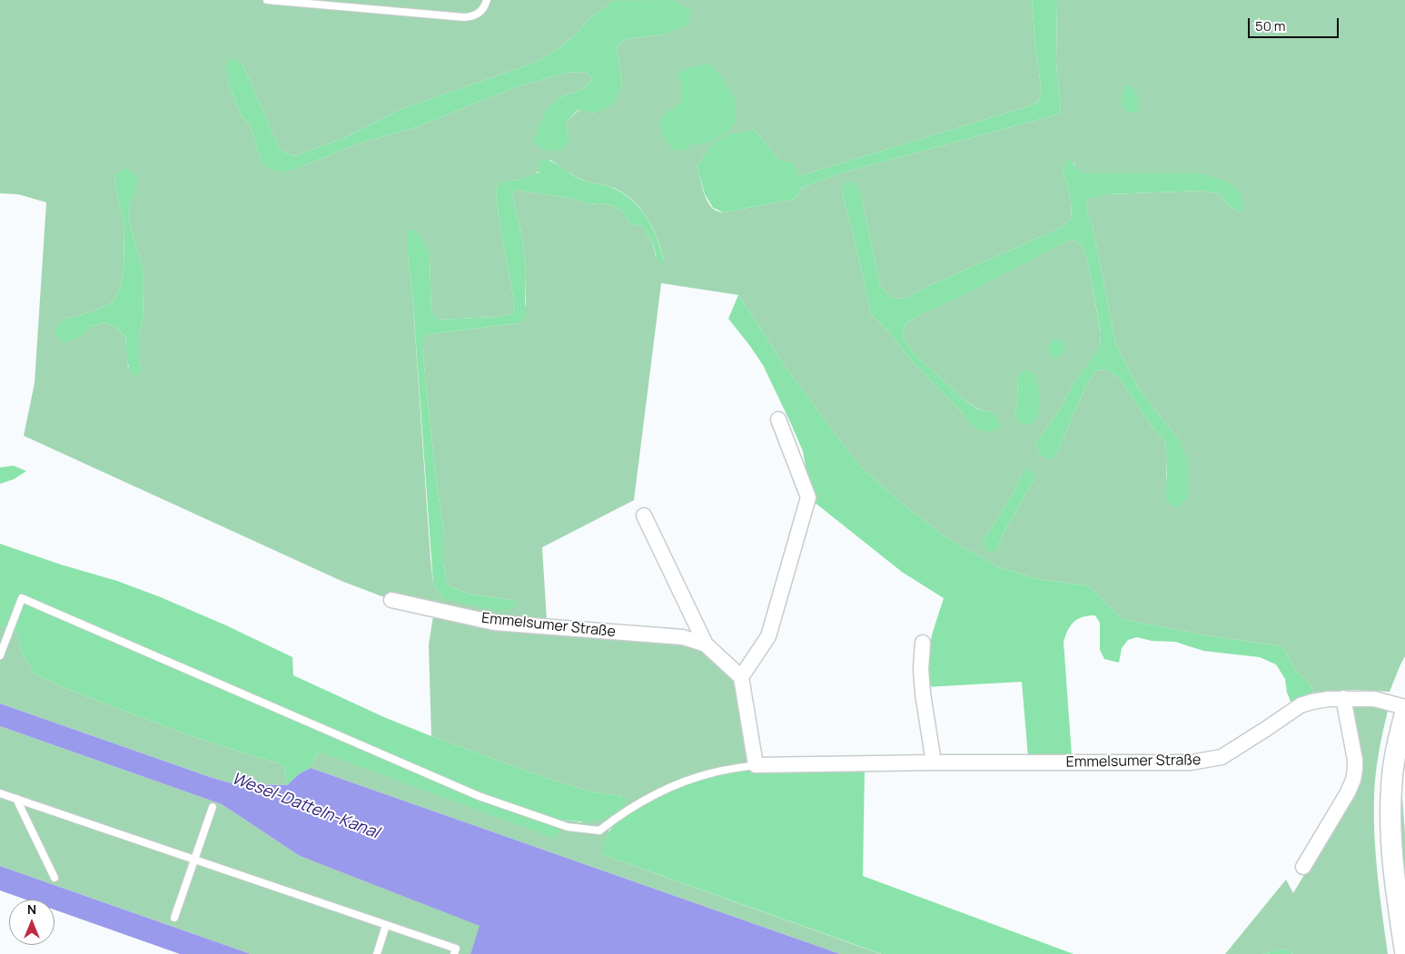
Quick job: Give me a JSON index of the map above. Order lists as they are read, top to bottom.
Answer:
{
  "streets": {
    "street": ["Emmelsumer Straße"]
  },
  "water": ["Wesel-Datteln-Kanal"],
  "scale_bar": "50 m",
  "north": "top"
}
